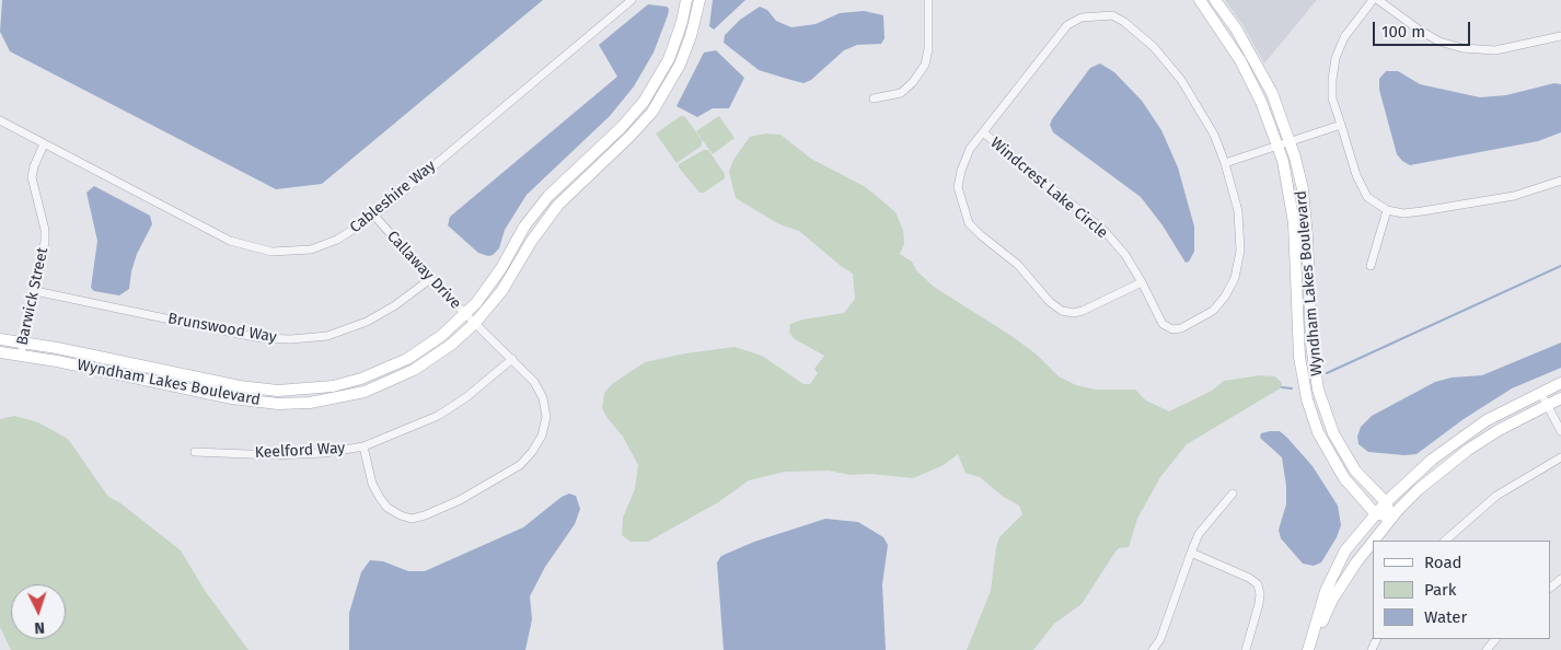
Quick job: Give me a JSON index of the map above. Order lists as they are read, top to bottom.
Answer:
{
  "streets": {
    "street": [
      "Windcrest Lake Circle",
      "Cableshire Way",
      "Callaway Drive",
      "Wyndham Lakes Boulevard",
      "Barwick Street",
      "Brunswood Way",
      "Keelford Way"
    ]
  },
  "crossings": [
    ["Cableshire Way", "Callaway Drive"],
    ["Cableshire Way", "Barwick Street"],
    ["Callaway Drive", "Wyndham Lakes Boulevard"],
    ["Callaway Drive", "Brunswood Way"],
    ["Callaway Drive", "Keelford Way"],
    ["Wyndham Lakes Boulevard", "Barwick Street"],
    ["Barwick Street", "Brunswood Way"]
  ],
  "legend": ["Road", "Park", "Water"],
  "scale_bar": "100 m",
  "north": "bottom"
}
